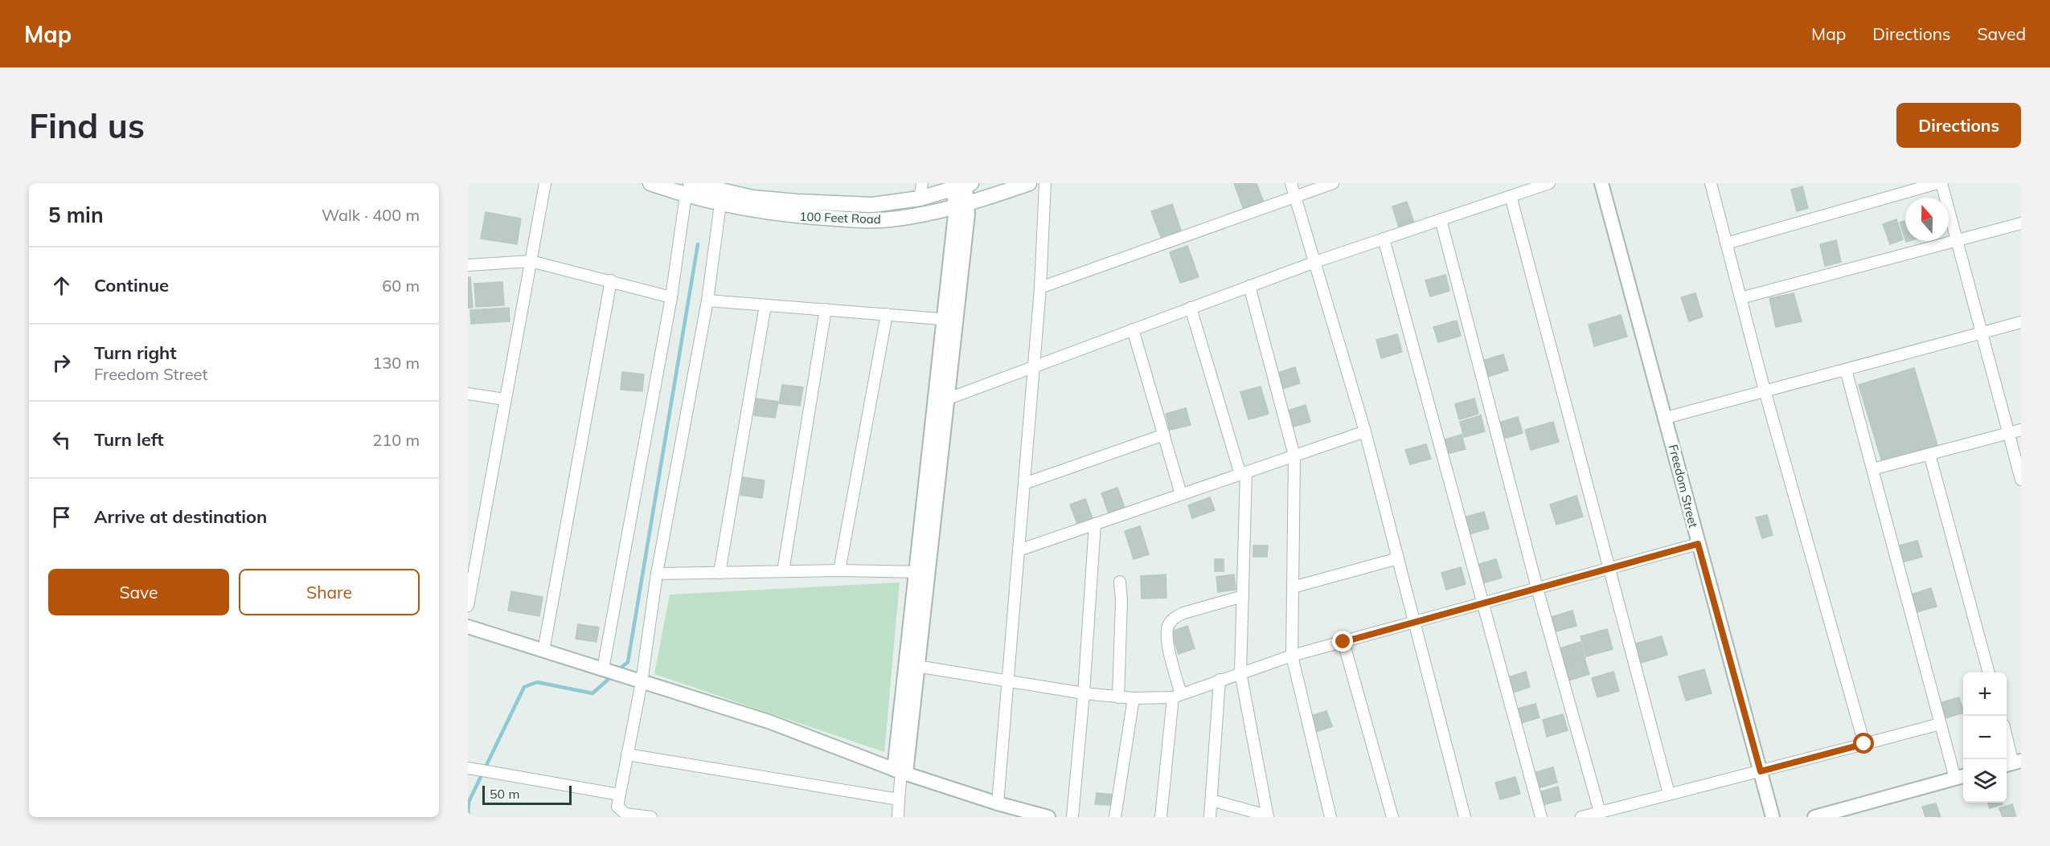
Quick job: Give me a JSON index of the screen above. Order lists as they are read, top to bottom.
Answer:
{
  "streets": {
    "main road": ["100 Feet Road"],
    "street": ["Freedom Street"]
  },
  "scale_bar": "50 m",
  "north": "top",
  "page": {
    "header": "Map",
    "nav": ["Map", "Directions", "Saved"],
    "buttons": [
      "Directions",
      ["Save", "Share"]
    ],
    "title": "Find us",
    "heading": ["5 min", "Walk · 400 m"],
    "list": [
      ["Continue", "60 m"],
      ["Turn right", "Freedom Street", "130 m"],
      ["Turn left", "210 m"],
      "Arrive at destination"
    ],
    "map_buttons": ["+", "−"],
    "scale": "50 m"
  }
}
